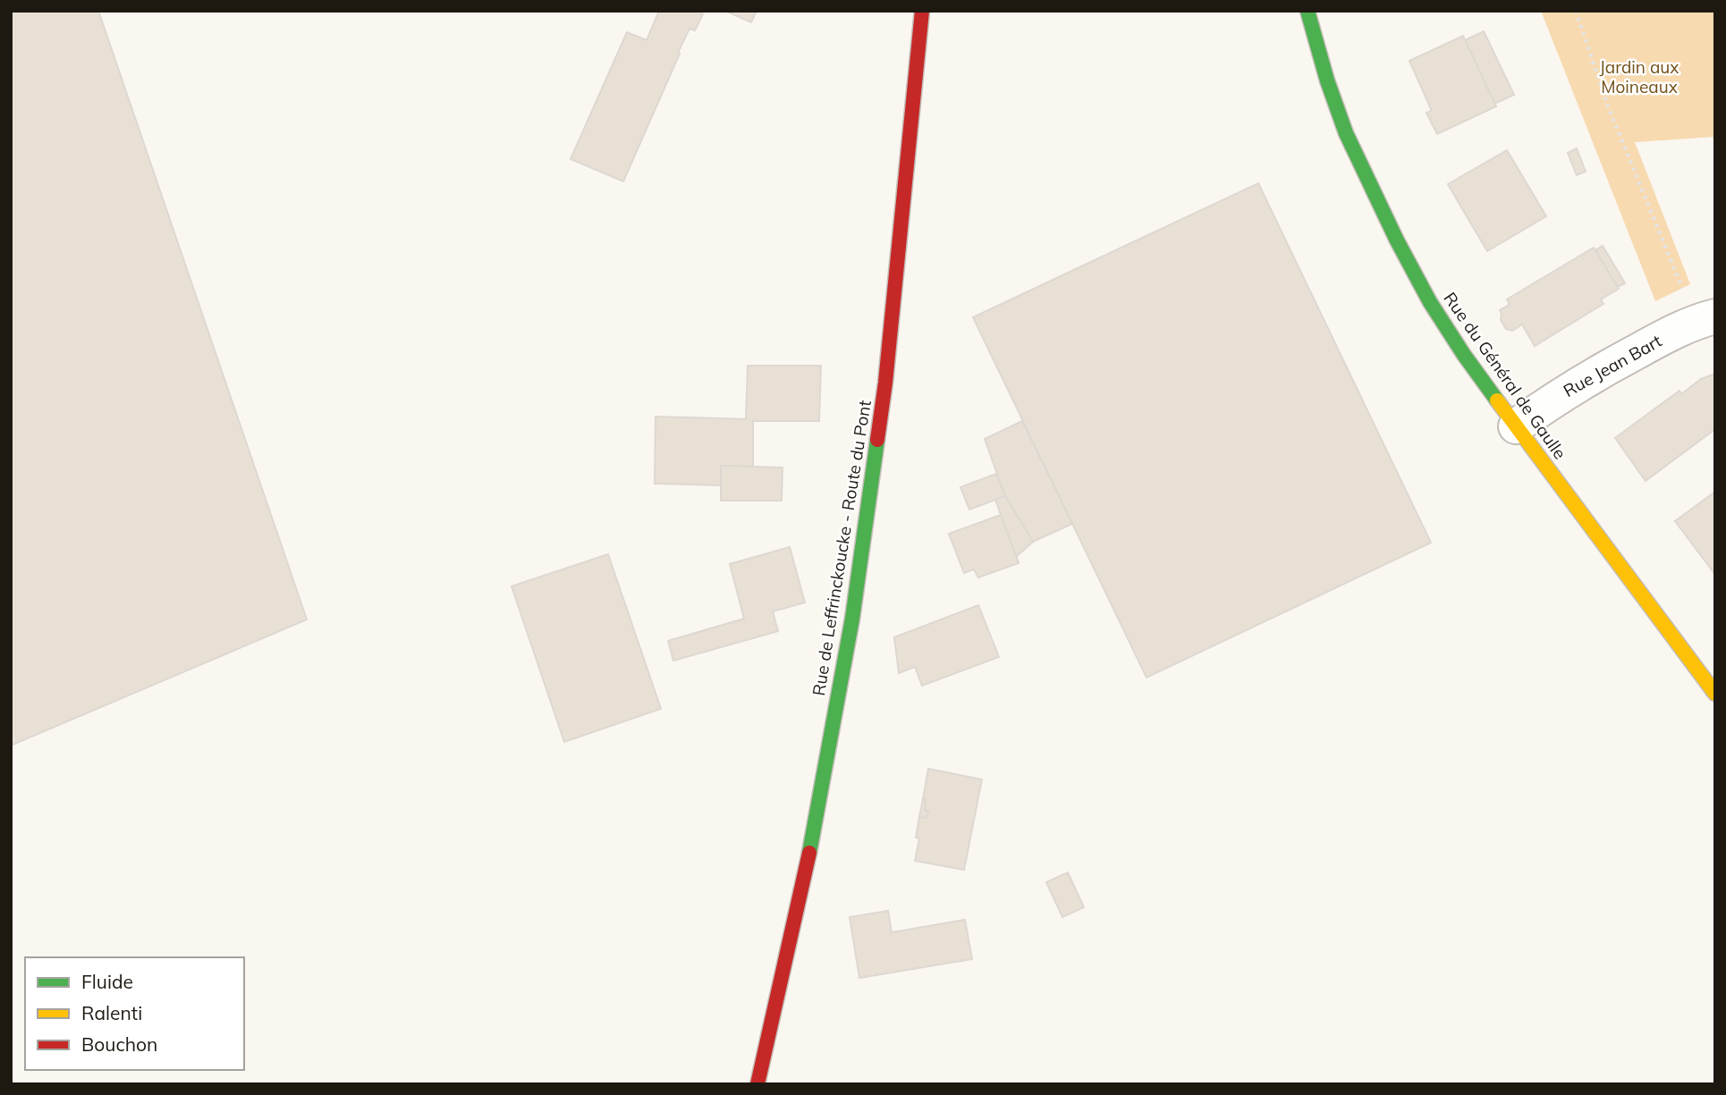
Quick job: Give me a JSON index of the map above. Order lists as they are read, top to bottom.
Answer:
{
  "streets": {
    "main road": ["Rue du Général de Gaulle", "Rue de Leffrinckoucke - Route du Pont"],
    "street": ["Rue Jean Bart"]
  },
  "crossings": [
    ["Rue Jean Bart", "Rue du Général de Gaulle"]
  ],
  "parks": ["Jardin aux Moineaux"],
  "legend": ["Fluide", "Ralenti", "Bouchon"]
}
